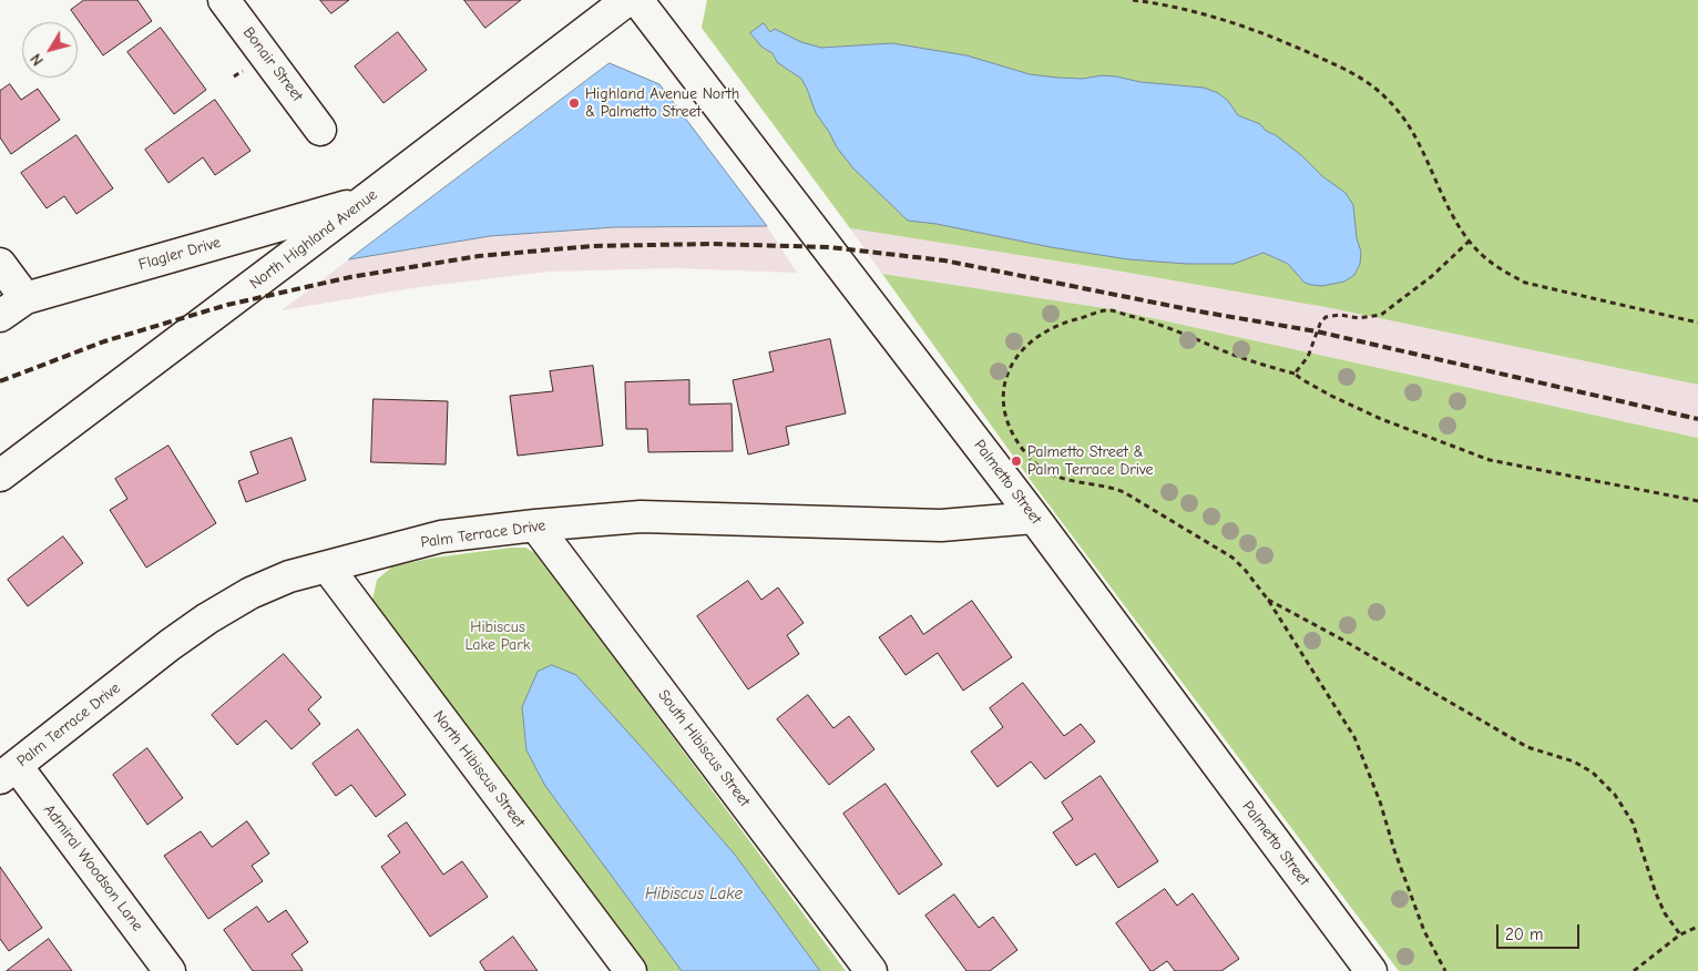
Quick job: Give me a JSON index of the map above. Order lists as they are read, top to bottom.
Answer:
{
  "streets": {
    "street": [
      "Bonair Street",
      "North Highland Avenue",
      "Flagler Drive",
      "Palmetto Street",
      "Palm Terrace Drive",
      "South Hibiscus Street",
      "North Hibiscus Street",
      "Admiral Woodson Lane"
    ]
  },
  "crossings": [
    ["North Highland Avenue", "Flagler Drive"],
    ["Palmetto Street", "Palm Terrace Drive"],
    ["Palm Terrace Drive", "South Hibiscus Street"],
    ["Palm Terrace Drive", "North Hibiscus Street"],
    ["Palm Terrace Drive", "Admiral Woodson Lane"]
  ],
  "water": ["Hibiscus Lake"],
  "parks": ["Hibiscus Lake Park"],
  "places": ["Highland Avenue North & Palmetto Street", "Palmetto Street & Palm Terrace Drive"],
  "scale_bar": "20 m",
  "north": "bottom left"
}
